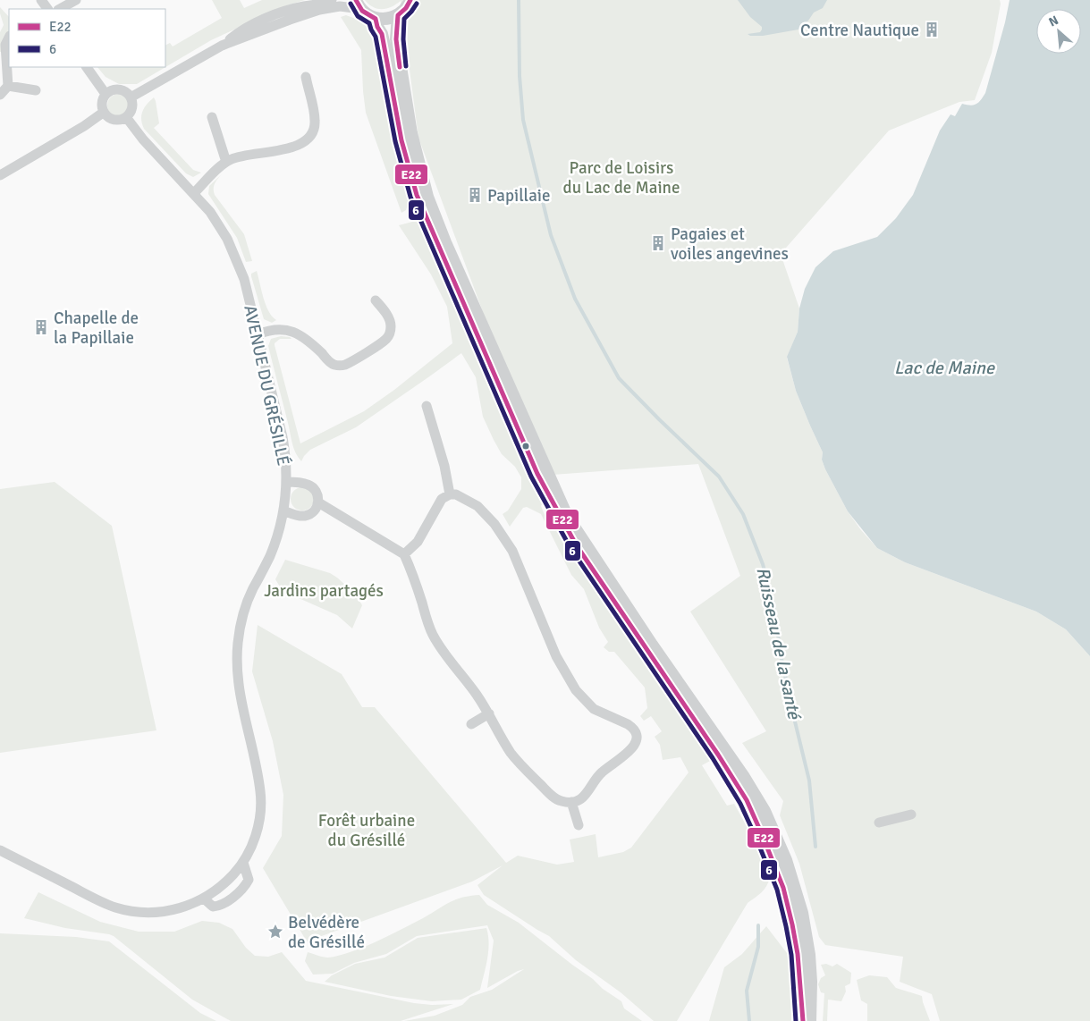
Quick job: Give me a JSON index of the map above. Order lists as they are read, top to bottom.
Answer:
{
  "streets": {
    "street": ["AVENUE DU GRÉSILLÉ"]
  },
  "water": ["Lac de Maine", "Ruisseau de la santé"],
  "parks": ["Parc de Loisirs du Lac de Maine", "Jardins partagés", "Forêt urbaine du Grésillé"],
  "places": {
    "building": [
      "Centre Nautique",
      "Papillaie",
      "Pagaies et voiles angevines",
      "Chapelle de la Papillaie"
    ],
    "place": ["Belvédère de Grésillé"]
  },
  "lines": ["transit line E22", "transit line 6"],
  "legend": ["E22", "6"],
  "north": "top left"
}
